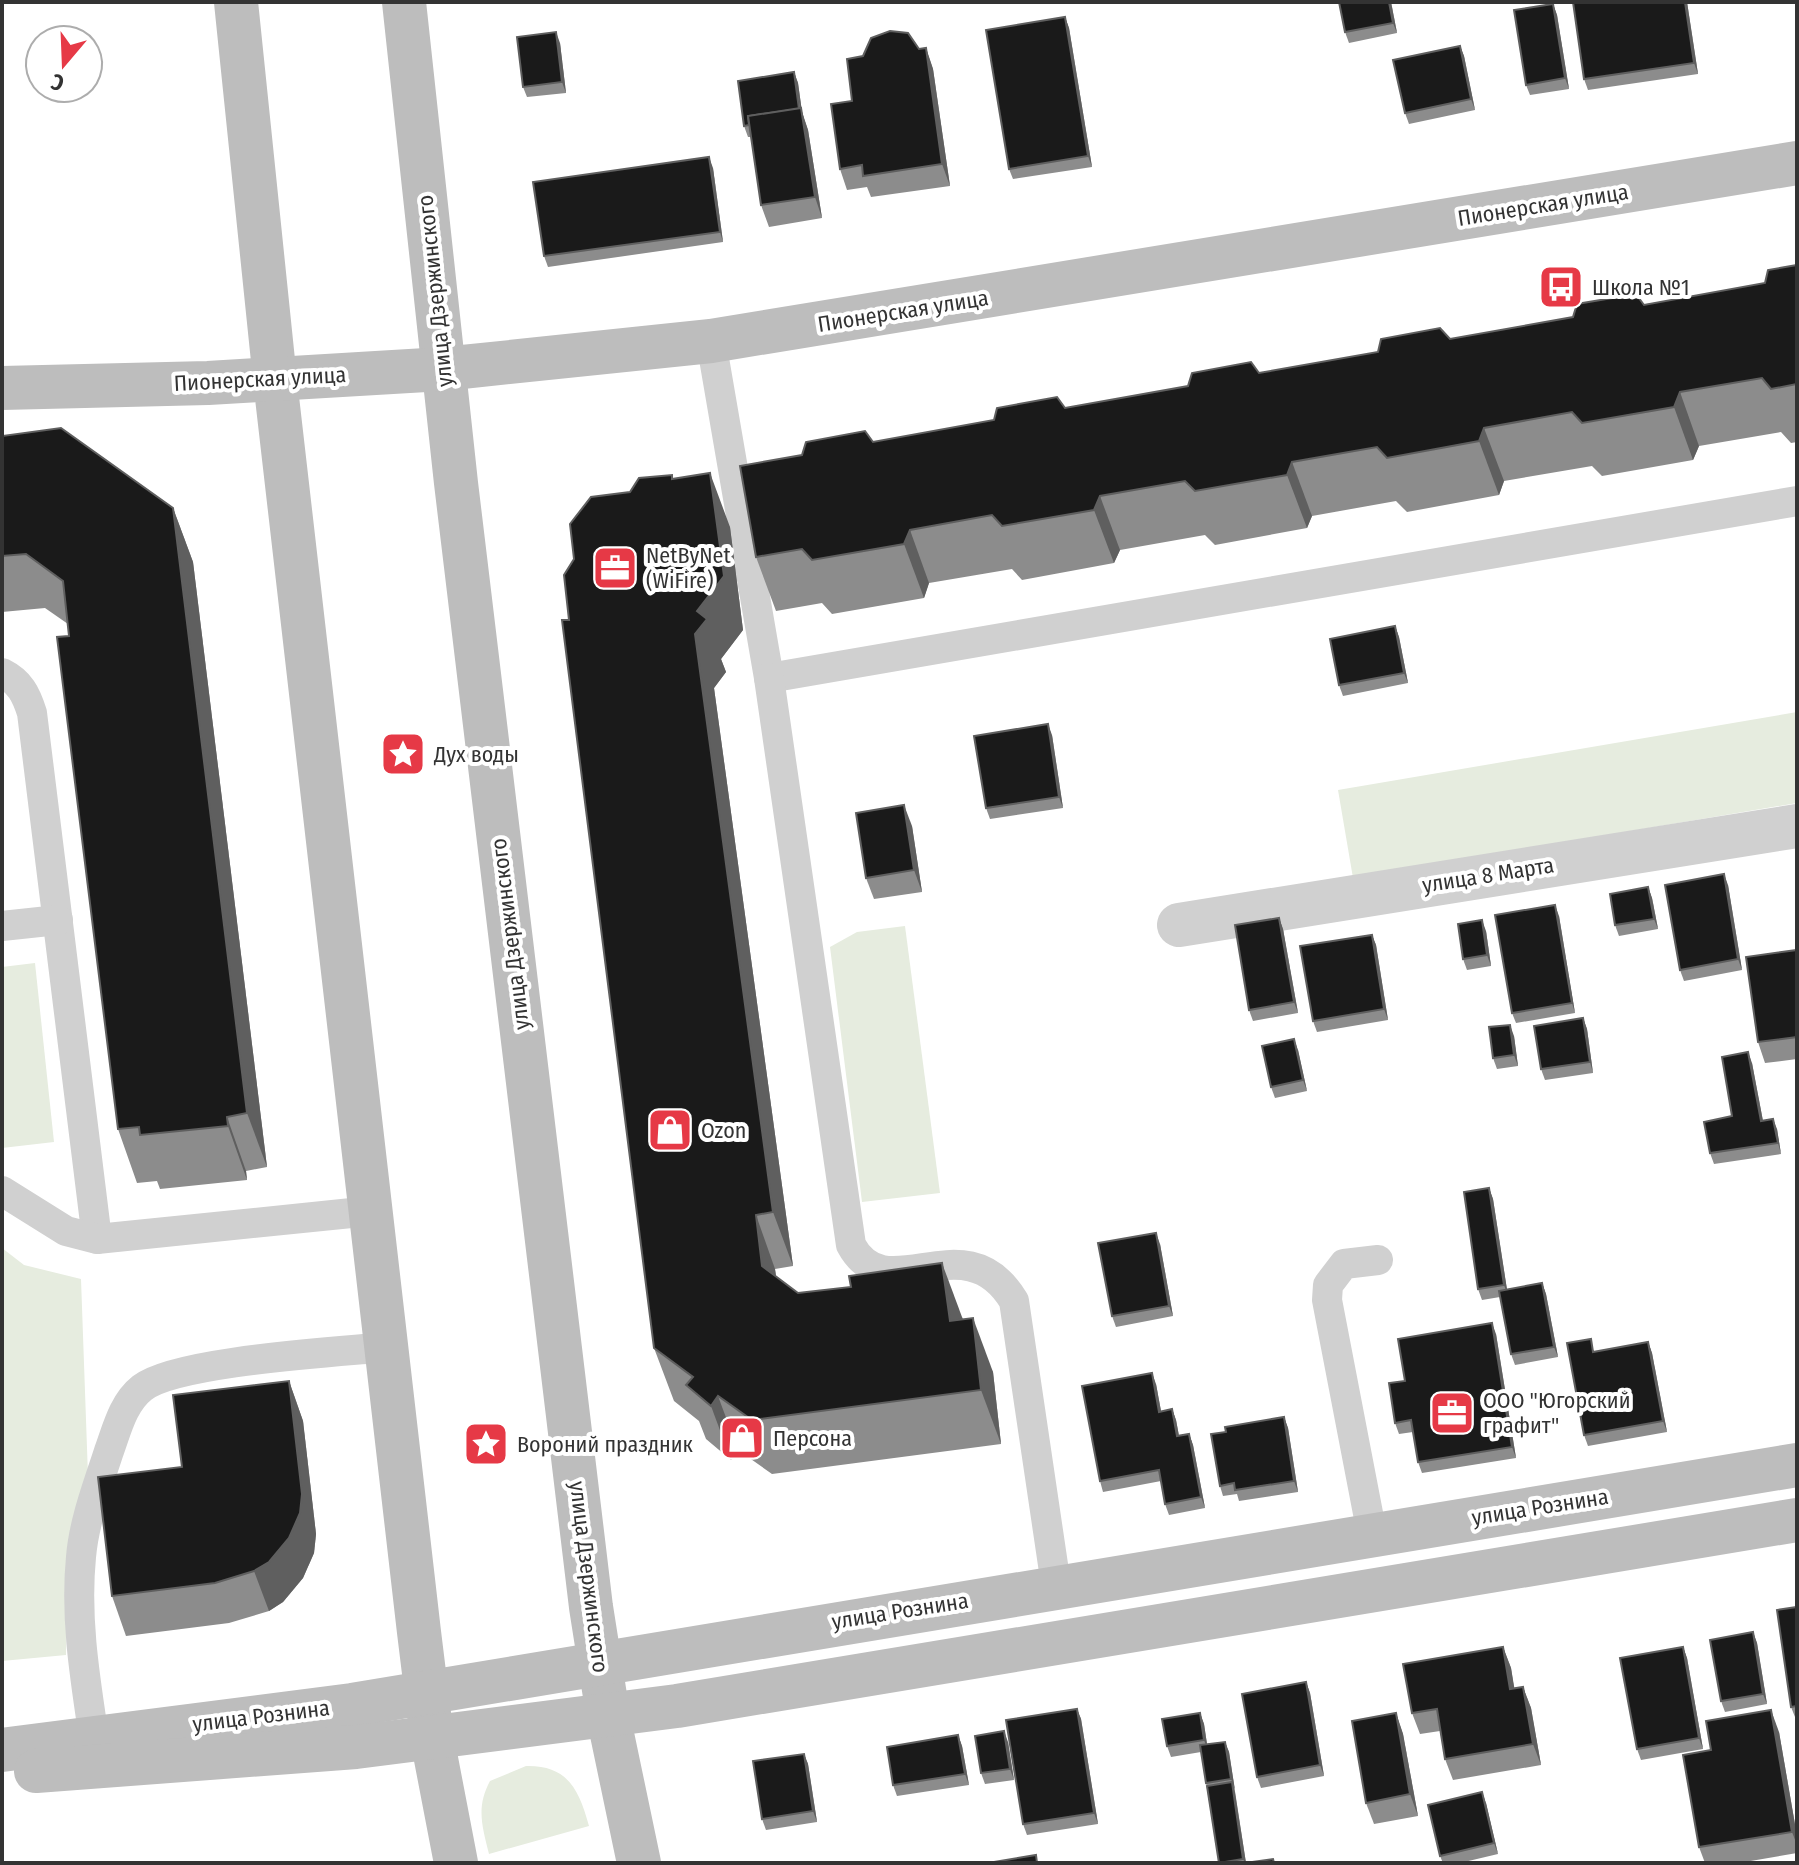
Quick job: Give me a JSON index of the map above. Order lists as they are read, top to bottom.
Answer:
{
  "streets": {
    "main road": ["Пионерская улица", "улица Дзержинского", "улица Рознина"],
    "street": ["улица 8 Марта"]
  },
  "crossings": [
    ["Пионерская улица", "улица Дзержинского"],
    ["улица Дзержинского", "улица Рознина"]
  ],
  "places": {
    "bus stop": ["Школа №1"],
    "office": ["NetByNet (WiFire)", "ООО \"Югорский графит\""],
    "place": ["Дух воды", "Вороний праздник"],
    "shop": ["Ozon", "Персона"]
  },
  "north": "bottom"
}
